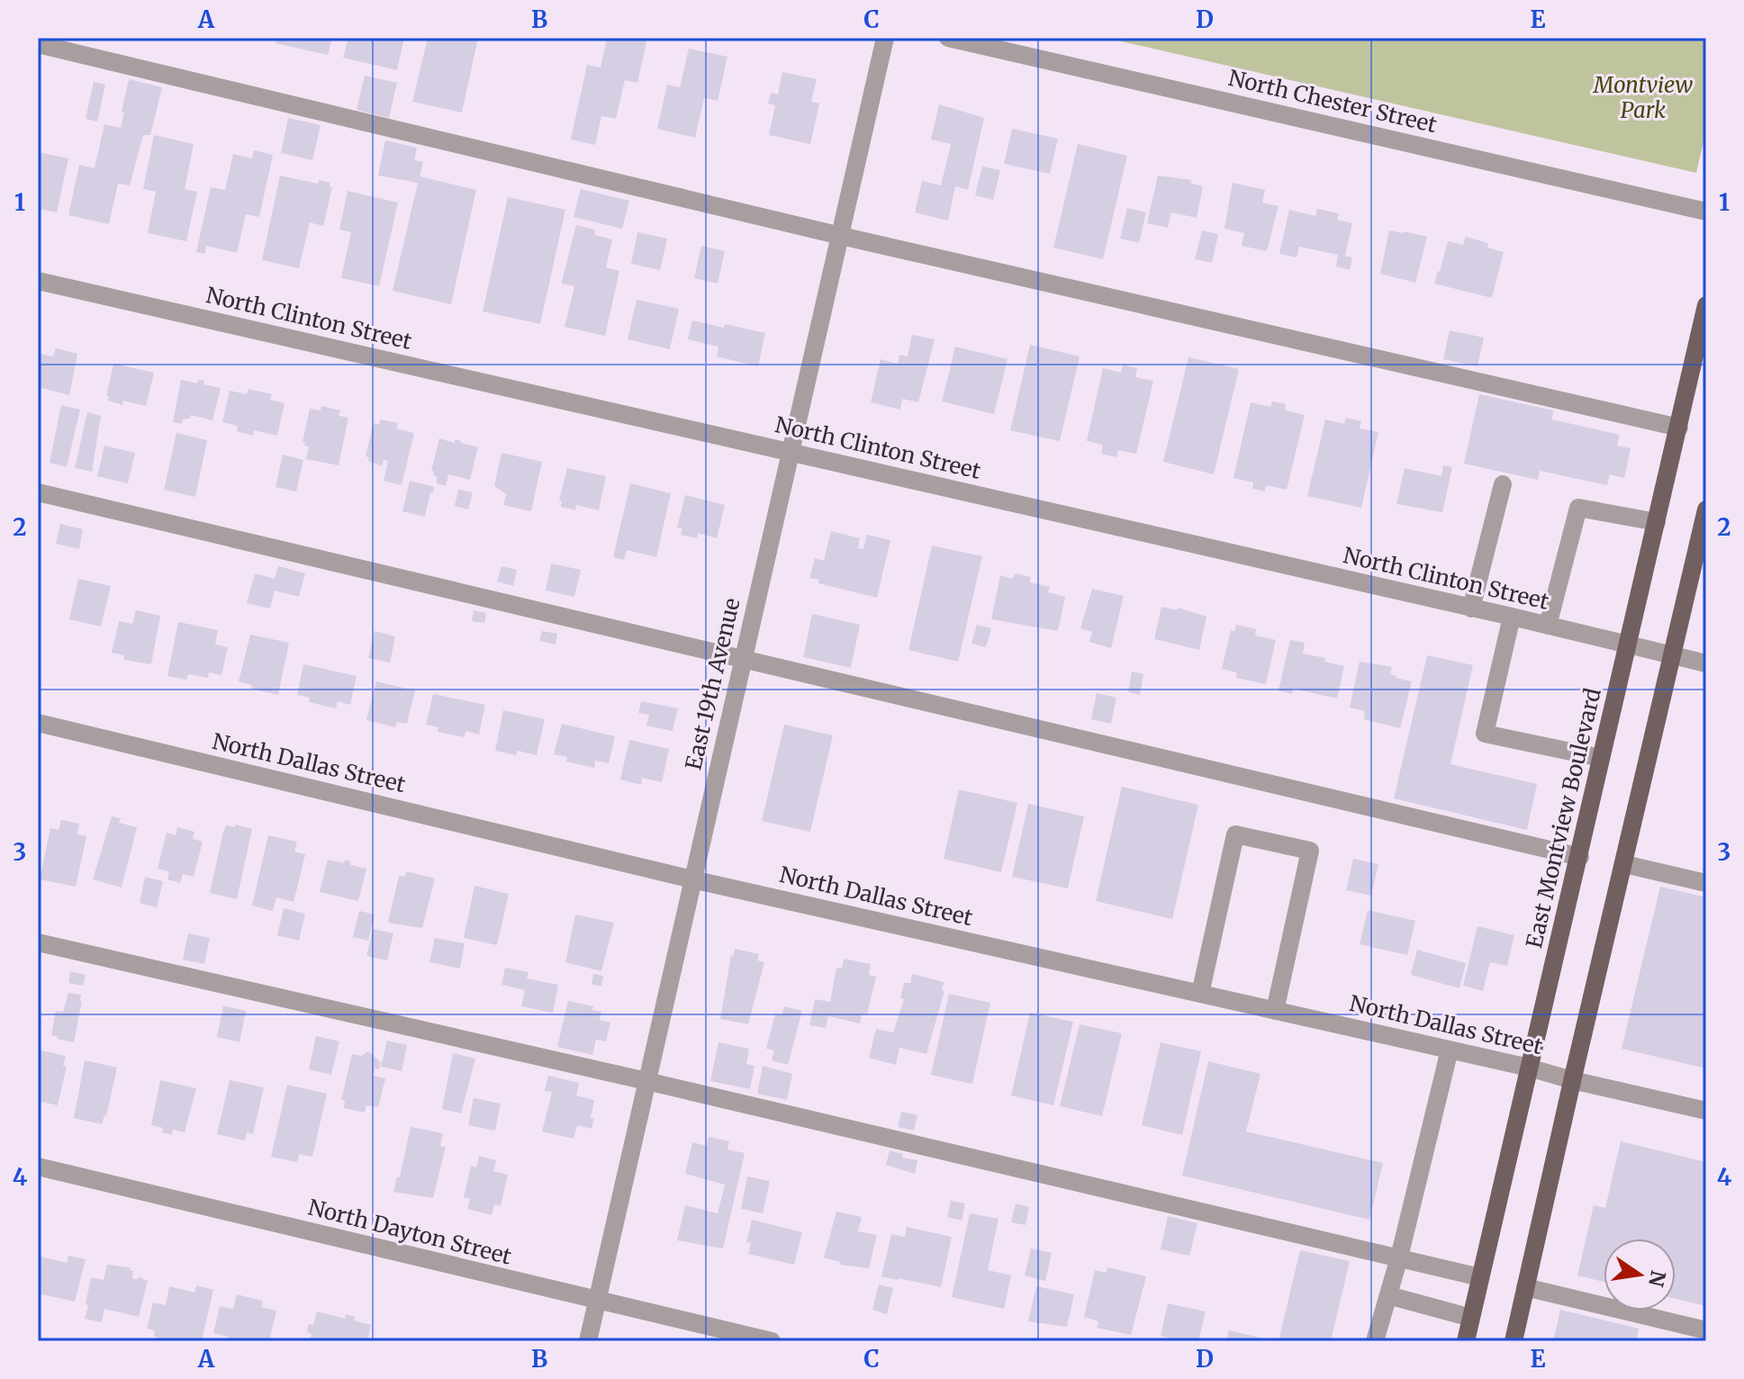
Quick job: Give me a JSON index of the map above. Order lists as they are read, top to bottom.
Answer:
{
  "streets": {
    "main road": ["East Montview Boulevard"],
    "street": [
      "North Chester Street",
      "North Clinton Street",
      "East 19th Avenue",
      "North Dallas Street",
      "North Dayton Street"
    ]
  },
  "crossings": [
    ["North Clinton Street", "East 19th Avenue"],
    ["North Clinton Street", "East Montview Boulevard"],
    ["East 19th Avenue", "North Dallas Street"],
    ["East 19th Avenue", "North Dayton Street"],
    ["North Dallas Street", "East Montview Boulevard"]
  ],
  "parks": ["Montview Park"],
  "north": "right",
  "grid": {
    "columns": [
      "A",
      "B",
      "C",
      "D",
      "E"
    ],
    "rows": [
      "1",
      "2",
      "3",
      "4"
    ]
  }
}
